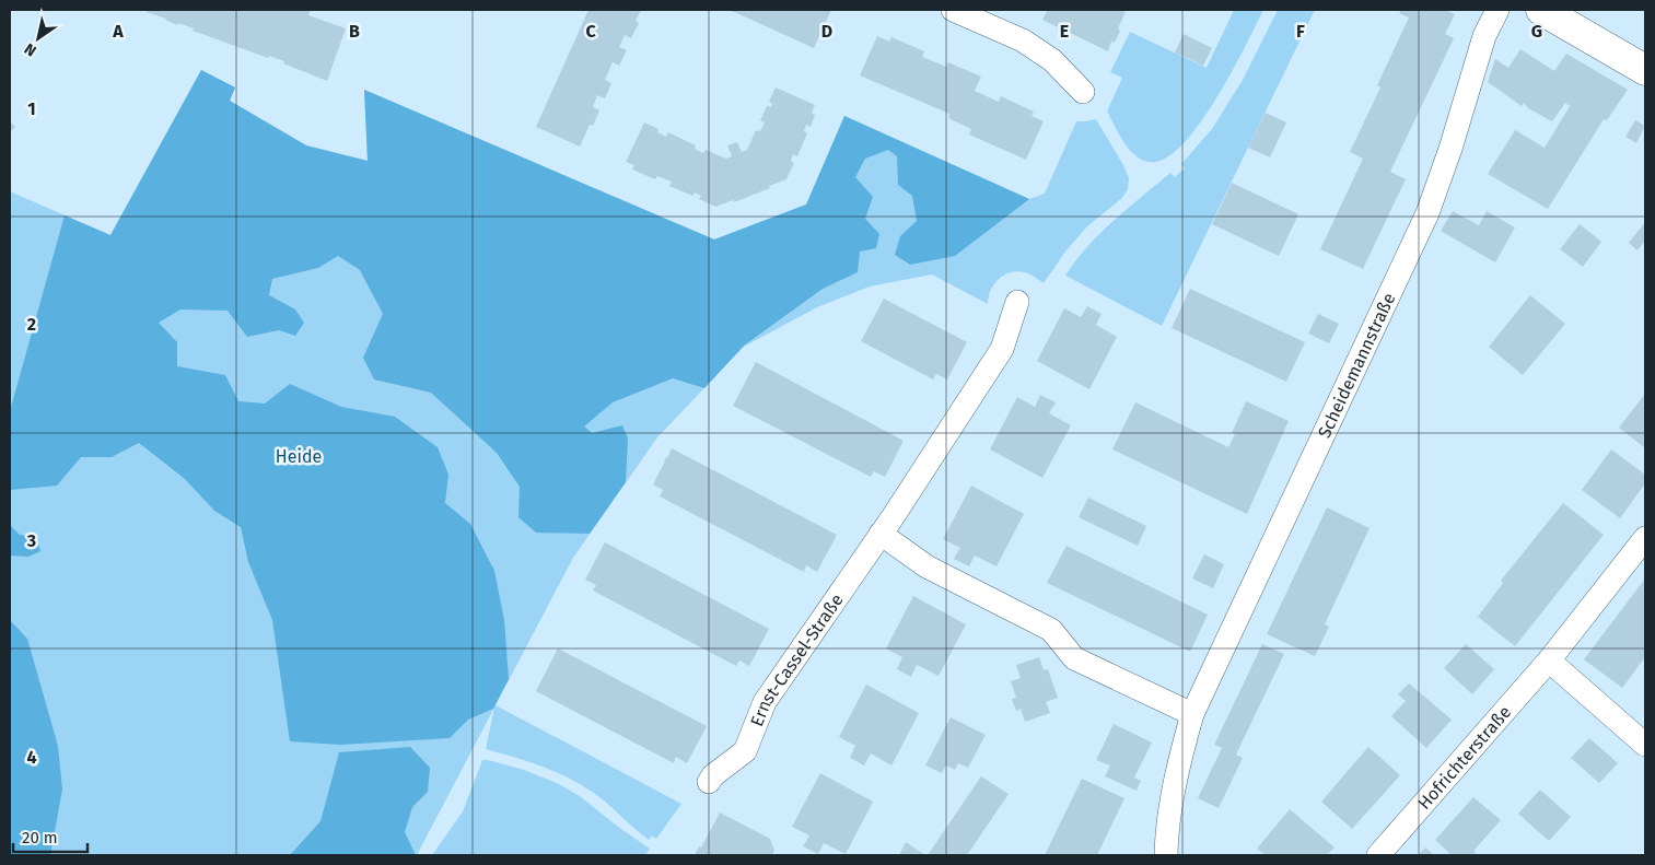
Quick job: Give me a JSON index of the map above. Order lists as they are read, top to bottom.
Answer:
{
  "streets": {
    "street": ["Scheidemannstraße", "Ernst-Cassel-Straße", "Hofrichterstraße"]
  },
  "parks": ["Heide"],
  "scale_bar": "20 m",
  "north": "bottom left",
  "grid": {
    "columns": [
      "A",
      "B",
      "C",
      "D",
      "E",
      "F",
      "G"
    ],
    "rows": [
      "1",
      "2",
      "3",
      "4"
    ]
  }
}
